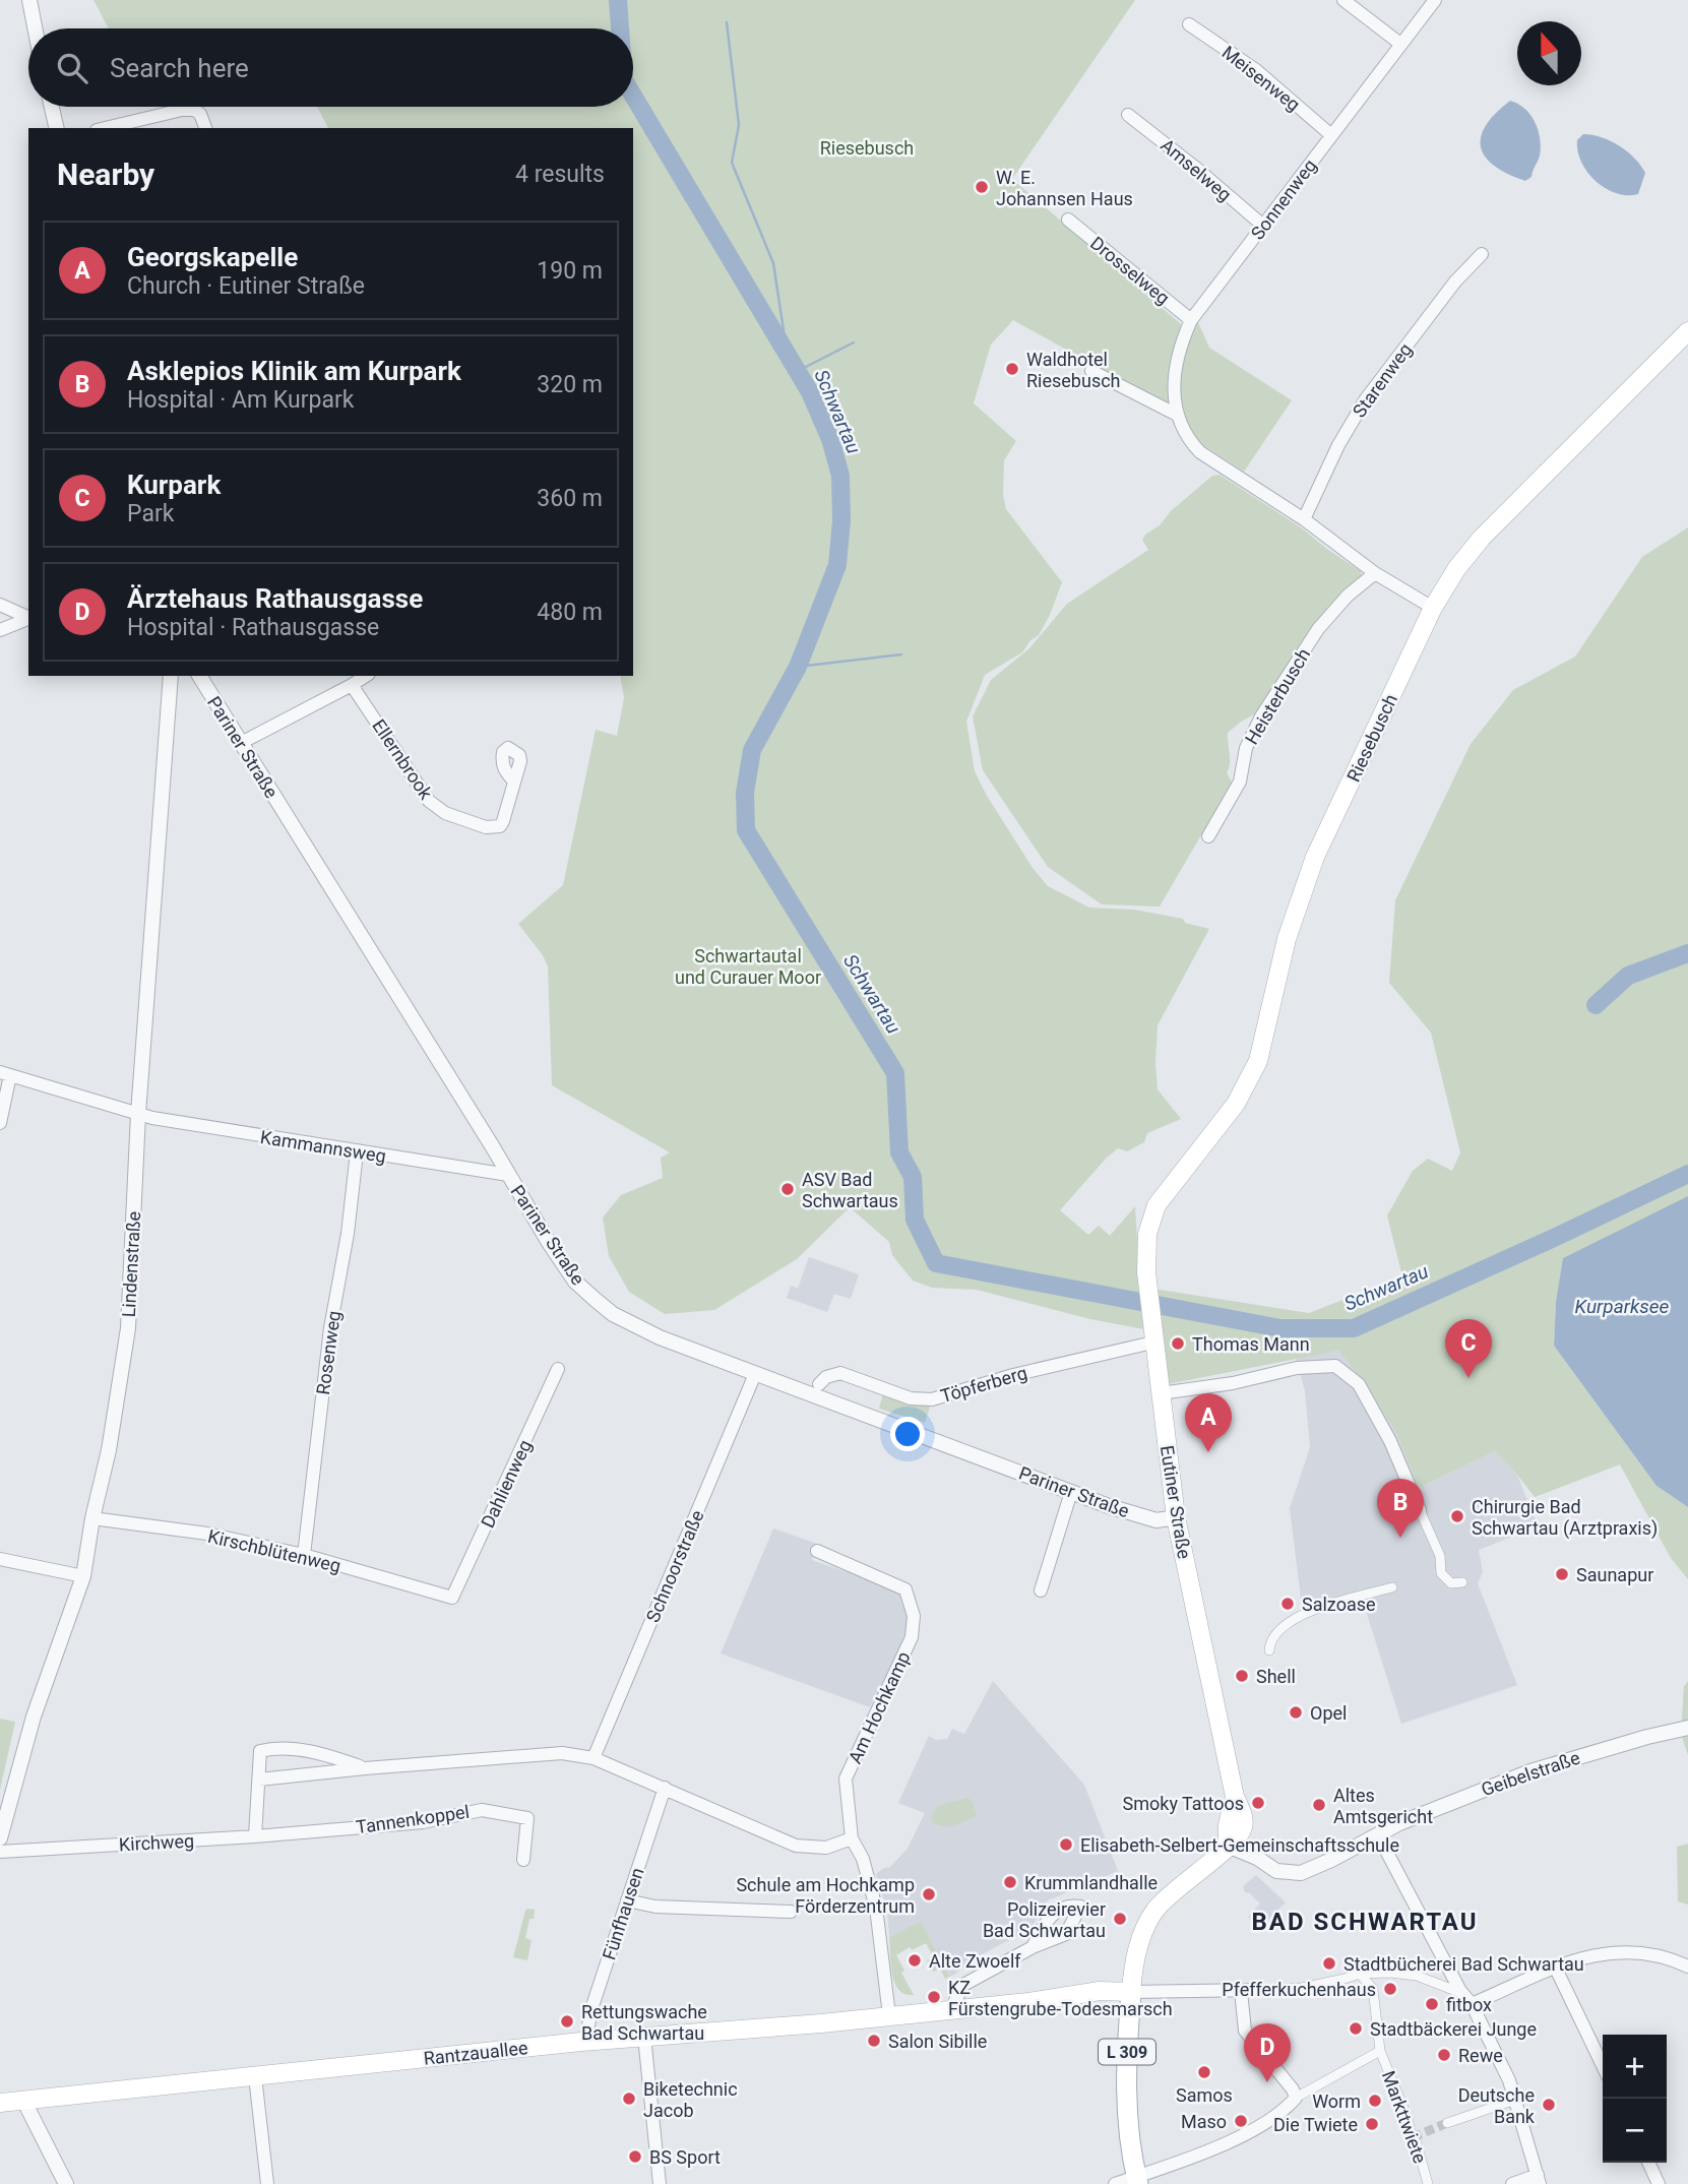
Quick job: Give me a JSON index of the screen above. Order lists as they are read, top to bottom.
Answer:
{
  "streets": {
    "main road": [
      "Riesebusch",
      "Eutiner Straße",
      "L 309",
      "Rantzauallee"
    ],
    "street": [
      "Meisenweg",
      "Amselweg",
      "Sonnenweg",
      "Drosselweg",
      "Starenweg",
      "Heisterbusch",
      "Pariner Straße",
      "Ellernbrook",
      "Kammannsweg",
      "Lindenstraße",
      "Rosenweg",
      "Töpferberg",
      "Dahlienweg",
      "Kirschblütenweg",
      "Schnoorstraße",
      "Am Hochkamp",
      "Geibelstraße",
      "Tannenkoppel",
      "Kirchweg",
      "Fünfhausen",
      "Markttwiete"
    ]
  },
  "crossings": [
    ["Meisenweg", "Sonnenweg"],
    ["Amselweg", "Sonnenweg"],
    ["Sonnenweg", "Drosselweg"],
    ["Sonnenweg", "Starenweg"],
    ["Sonnenweg", "Heisterbusch"],
    ["Sonnenweg", "Riesebusch"],
    ["Riesebusch", "Eutiner Straße"],
    ["Pariner Straße", "Kammannsweg"],
    ["Pariner Straße", "Eutiner Straße"],
    ["Pariner Straße", "Schnoorstraße"],
    ["Kammannsweg", "Lindenstraße"],
    ["Kammannsweg", "Rosenweg"],
    ["Lindenstraße", "Kirschblütenweg"],
    ["Rosenweg", "Kirschblütenweg"],
    ["Töpferberg", "Eutiner Straße"],
    ["Dahlienweg", "Kirschblütenweg"],
    ["Eutiner Straße", "Geibelstraße"],
    ["Eutiner Straße", "L 309"],
    ["Am Hochkamp", "Rantzauallee"],
    ["Geibelstraße", "L 309"],
    ["Tannenkoppel", "Kirchweg"],
    ["Fünfhausen", "Rantzauallee"],
    ["L 309", "Rantzauallee"]
  ],
  "districts": ["BAD SCHWARTAU"],
  "water": ["Schwartau", "Kurparksee"],
  "parks": ["Riesebusch", "Schwartautal und Curauer Moor"],
  "places": [
    "W. E. Johannsen Haus",
    "Waldhotel Riesebusch",
    "ASV Bad Schwartaus",
    "Thomas Mann",
    "Chirurgie Bad Schwartau (Arztpraxis)",
    "Saunapur",
    "Salzoase",
    "Shell",
    "Opel",
    "Smoky Tattoos",
    "Altes Amtsgericht",
    "Elisabeth-Selbert-Gemeinschaftsschule",
    "Krummlandhalle",
    "Schule am Hochkamp Förderzentrum",
    "Polizeirevier Bad Schwartau",
    "Alte Zwoelf",
    "Stadtbücherei Bad Schwartau",
    "Pfefferkuchenhaus",
    "KZ Fürstengrube-Todesmarsch",
    "fitbox",
    "Rettungswache Bad Schwartau",
    "Stadtbäckerei Junge",
    "Salon Sibille",
    "Rewe",
    "Samos",
    "Biketechnic Jacob",
    "Worm",
    "Deutsche Bank",
    "Maso",
    "Die Twiete",
    "BS Sport"
  ],
  "north": "top",
  "page": {
    "search": "Search here",
    "heading": ["Nearby", "4 results"],
    "list": [
      {
        "mark": "A",
        "name": "Georgskapelle",
        "note": "Church · Eutiner Straße",
        "value": "190 m"
      },
      {
        "mark": "B",
        "name": "Asklepios Klinik am Kurpark",
        "note": "Hospital · Am Kurpark",
        "value": "320 m"
      },
      {
        "mark": "C",
        "name": "Kurpark",
        "note": "Park",
        "value": "360 m"
      },
      {
        "mark": "D",
        "name": "Ärztehaus Rathausgasse",
        "note": "Hospital · Rathausgasse",
        "value": "480 m"
      }
    ],
    "pins": [
      "C",
      "A",
      "B",
      "D"
    ],
    "map_buttons": ["+", "−"]
  }
}
